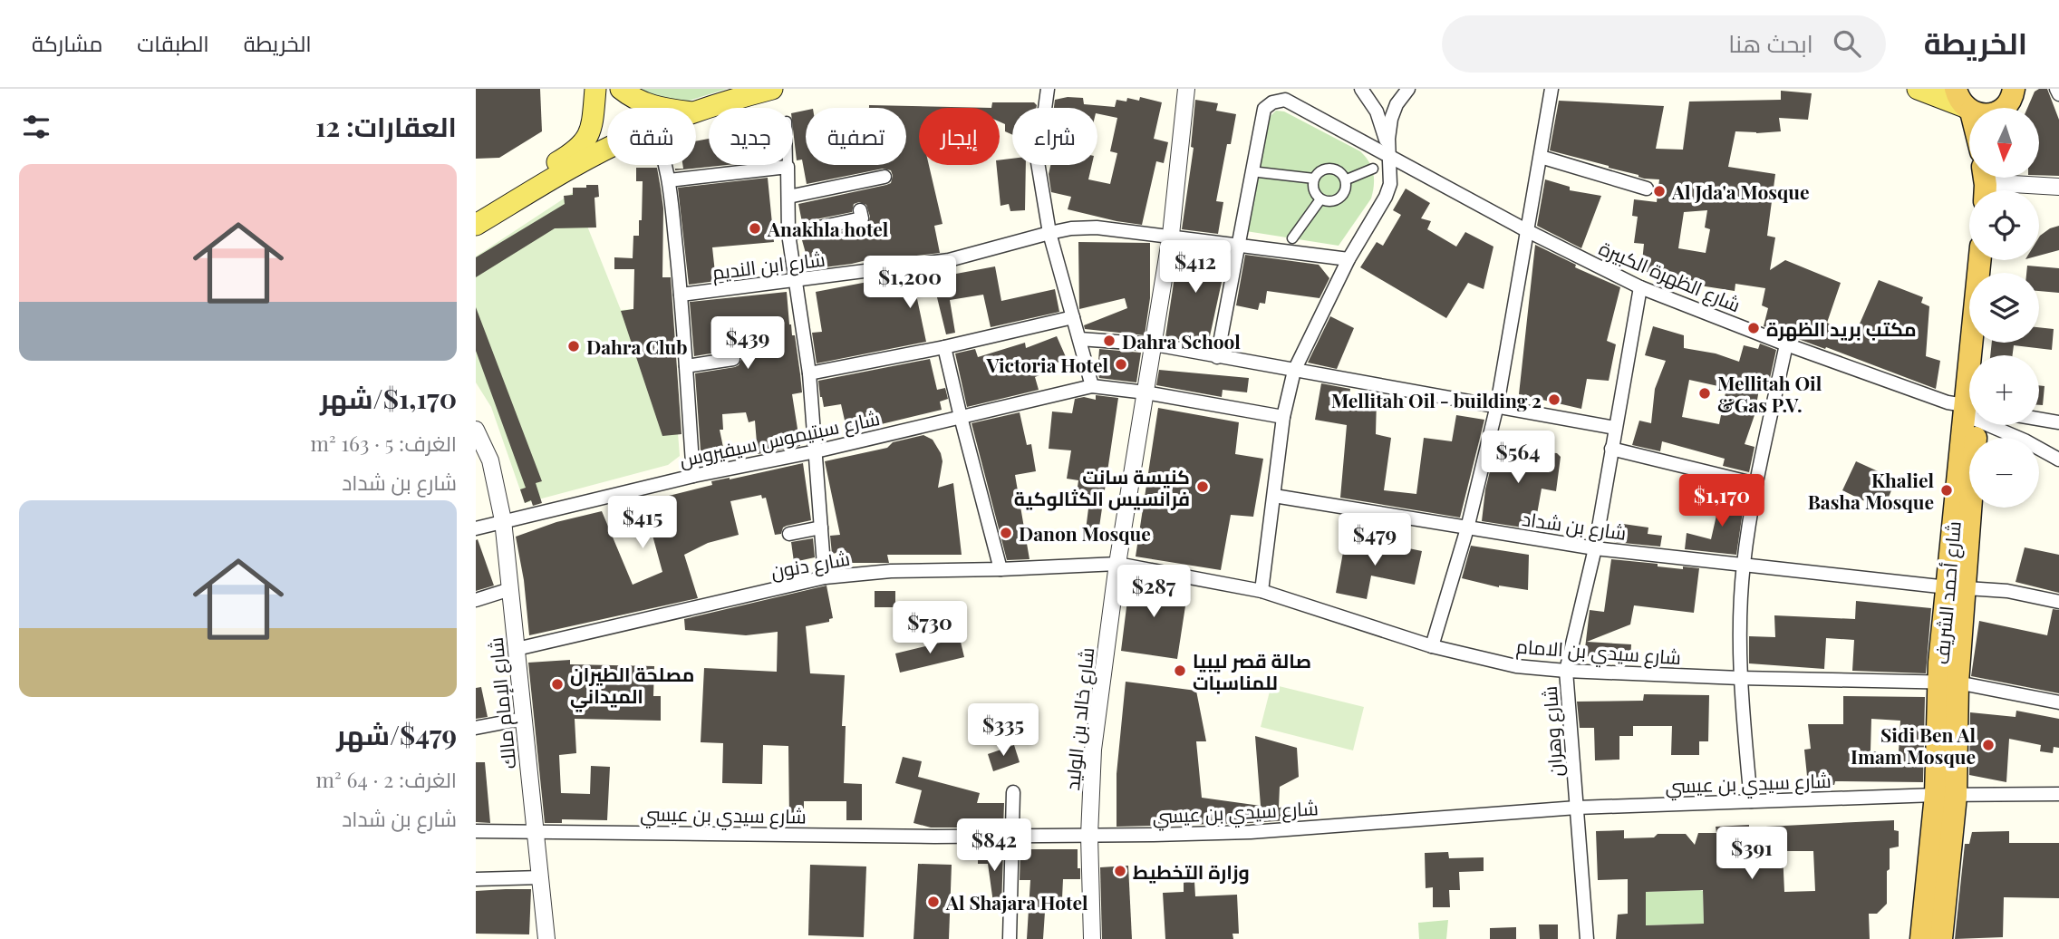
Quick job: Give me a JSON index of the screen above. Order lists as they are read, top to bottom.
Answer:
{
  "streets": {
    "highway": ["شارع أحمد الشريف"],
    "street": [
      "شارع ابن النديم",
      "شارع الظهرة الكبيرة",
      "شارع سبتيموس سيفيروس",
      "شارع بن شداد",
      "شارع دنون",
      "شارع سيدي بن الامام",
      "شارع الإمام مالك",
      "شارع خالد بن الوليد",
      "شارع وهران",
      "شارع سيدي بن عيسي"
    ]
  },
  "crossings": [
    ["شارع ابن النديم", "شارع الظهرة الكبيرة"],
    ["شارع ابن النديم", "شارع خالد بن الوليد"],
    ["شارع الظهرة الكبيرة", "شارع أحمد الشريف"],
    ["شارع الظهرة الكبيرة", "شارع وهران"],
    ["شارع سبتيموس سيفيروس", "شارع الإمام مالك"],
    ["شارع سبتيموس سيفيروس", "شارع خالد بن الوليد"],
    ["شارع بن شداد", "شارع أحمد الشريف"],
    ["شارع بن شداد", "شارع وهران"],
    ["شارع دنون", "شارع سيدي بن الامام"],
    ["شارع دنون", "شارع الإمام مالك"],
    ["شارع دنون", "شارع خالد بن الوليد"],
    ["شارع أحمد الشريف", "شارع سيدي بن الامام"],
    ["شارع أحمد الشريف", "شارع سيدي بن عيسي"],
    ["شارع سيدي بن الامام", "شارع خالد بن الوليد"],
    ["شارع سيدي بن الامام", "شارع وهران"],
    ["شارع الإمام مالك", "شارع سيدي بن عيسي"],
    ["شارع خالد بن الوليد", "شارع سيدي بن عيسي"],
    ["شارع وهران", "شارع سيدي بن عيسي"]
  ],
  "places": [
    "Al Jda'a Mosque",
    "Anakhla hotel",
    "مكتب بريد الظهرة",
    "Dahra School",
    "Dahra Club",
    "Victoria Hotel",
    "Mellitah Oil &Gas P.V.",
    "Mellitah Oil - building 2",
    "كنيسة سانت فرانسيس الكثالوكية",
    "Khaliel Basha Mosque",
    "Danon Mosque",
    "صالة قصر ليبيا للمناسبات",
    "مصلحة الطيران الميداني",
    "Sidi Ben Al Imam Mosque",
    "وزارة التخطيط",
    "Al Shajara Hotel"
  ],
  "north": "bottom",
  "page": {
    "header": "الخريطة",
    "search": "ابحث هنا",
    "nav": ["الخريطة", "الطبقات", "مشاركة"],
    "heading": "العقارات: 12",
    "map_buttons": ["+", "−"],
    "chip": [
      "شراء",
      "إيجار",
      "تصفية",
      "جديد",
      "شقة"
    ],
    "list": [
      {
        "name": "$1,170/شهر",
        "note": "الغرف: 5 · 163 m² · شارع بن شداد"
      },
      {
        "name": "$479/شهر",
        "note": "الغرف: 2 · 64 m² · شارع بن شداد"
      }
    ],
    "price": [
      "$412",
      "$1,200",
      "$439",
      "$564",
      "$1,170",
      "$415",
      "$479",
      "$287",
      "$730",
      "$335",
      "$842",
      "$391"
    ]
  }
}
